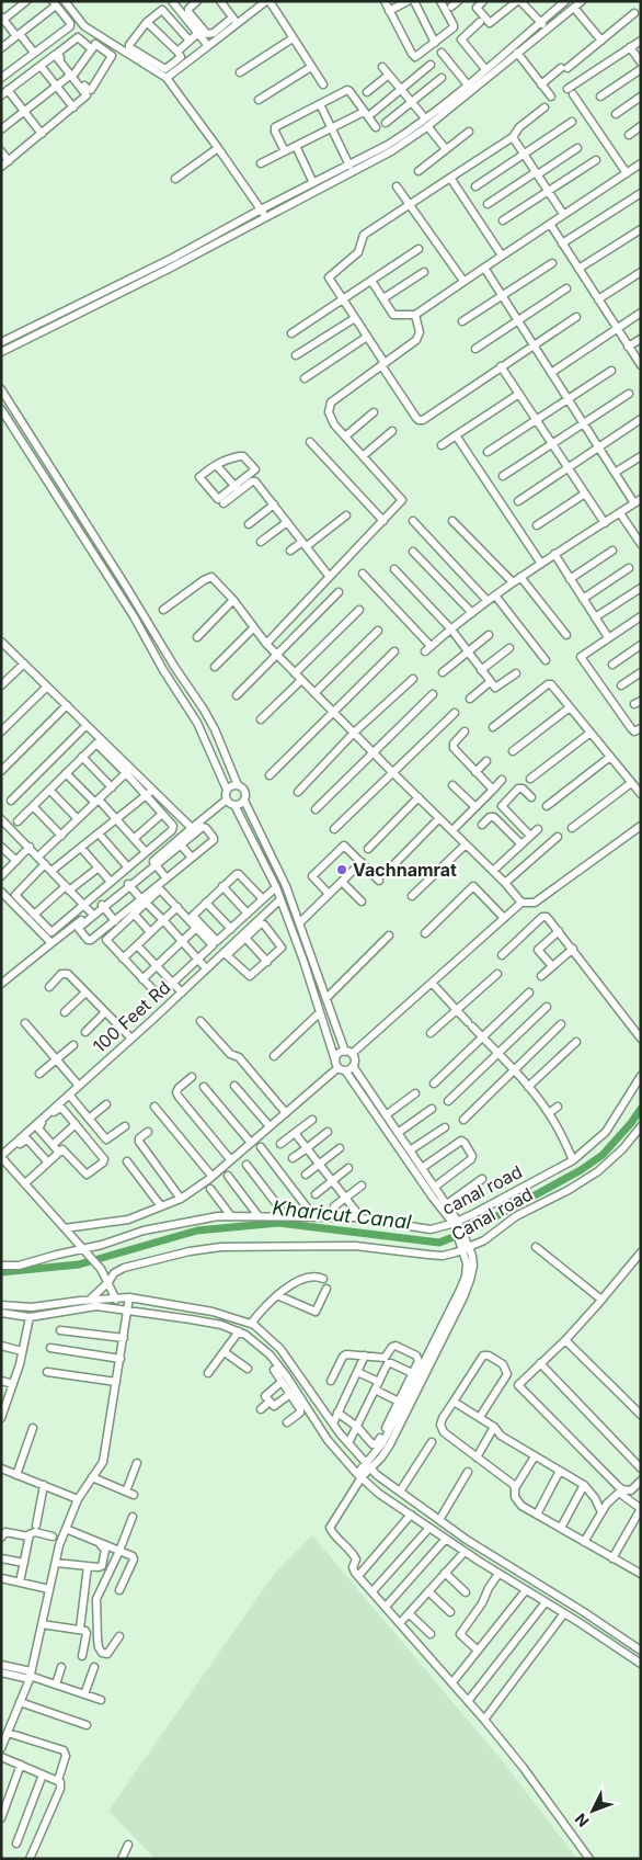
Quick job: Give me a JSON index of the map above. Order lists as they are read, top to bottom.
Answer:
{
  "streets": {
    "street": ["100 Feet Rd", "canal road", "Canal road"]
  },
  "water": ["Kharicut Canal"],
  "places": ["Vachnamrat"],
  "north": "bottom left"
}
